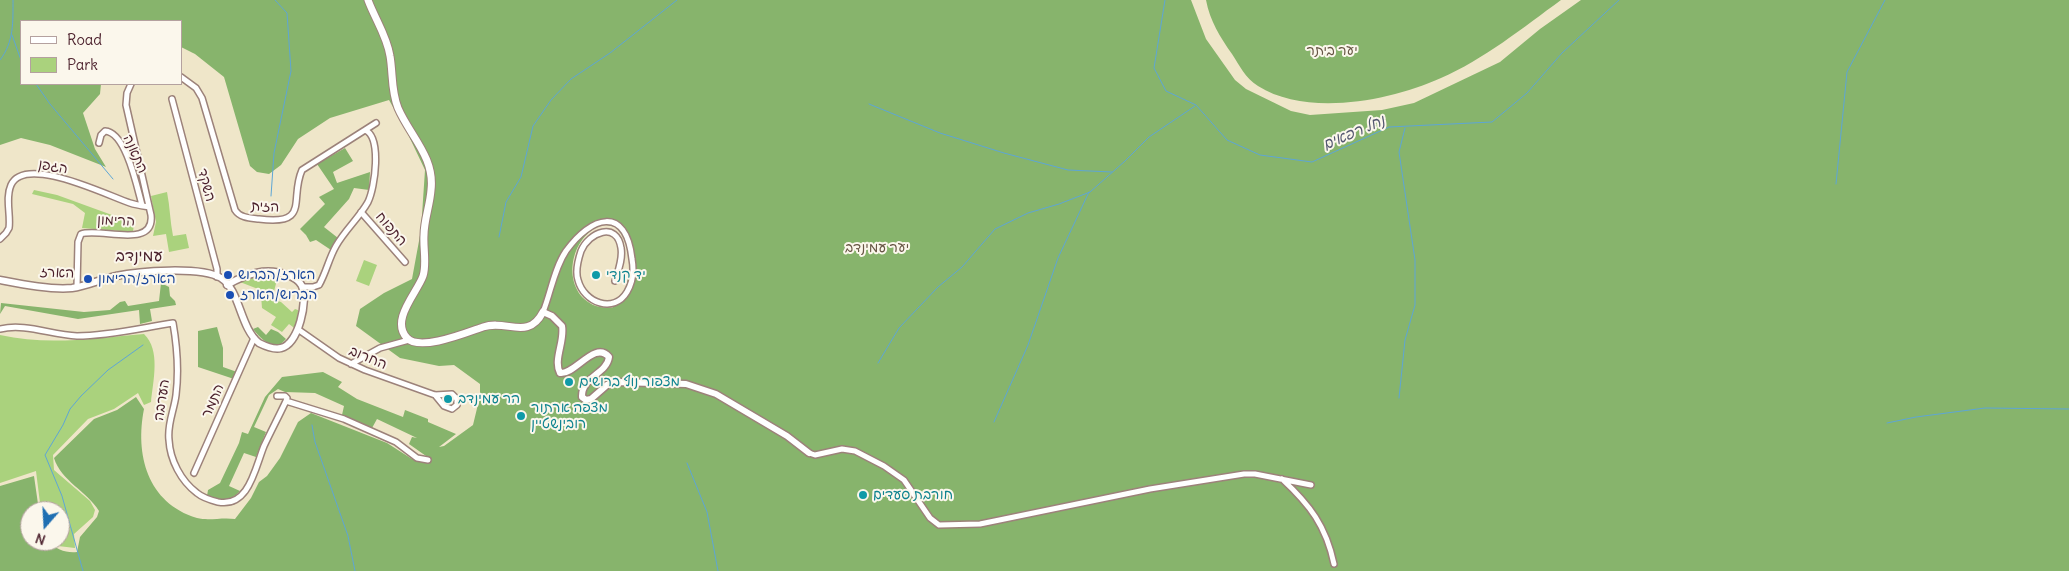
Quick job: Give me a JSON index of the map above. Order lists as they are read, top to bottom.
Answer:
{
  "streets": {
    "street": [
      "התאנה",
      "הגפן",
      "השקד",
      "הזית",
      "הרימון",
      "התפוח",
      "הארז",
      "החרוב",
      "הערבה",
      "התמר"
    ]
  },
  "crossings": [
    ["התאנה", "הגפן"],
    ["הגפן", "הרימון"],
    ["השקד", "הארז"],
    ["הרימון", "הארז"],
    ["החרוב", "התמר"]
  ],
  "districts": ["עמינדב"],
  "water": ["נחל רפאים"],
  "parks": ["יער ביתר", "יער עמינדב"],
  "places": [
    "הארז/הברוש",
    "יד קנדי",
    "הארז/הרימון",
    "הברוש/הארז",
    "מצפור נוף ברושים",
    "הר עמינדב",
    "מצפה ארתור רובינשטיין",
    "חורבת סעדים"
  ],
  "legend": ["Road", "Park"],
  "north": "bottom"
}
